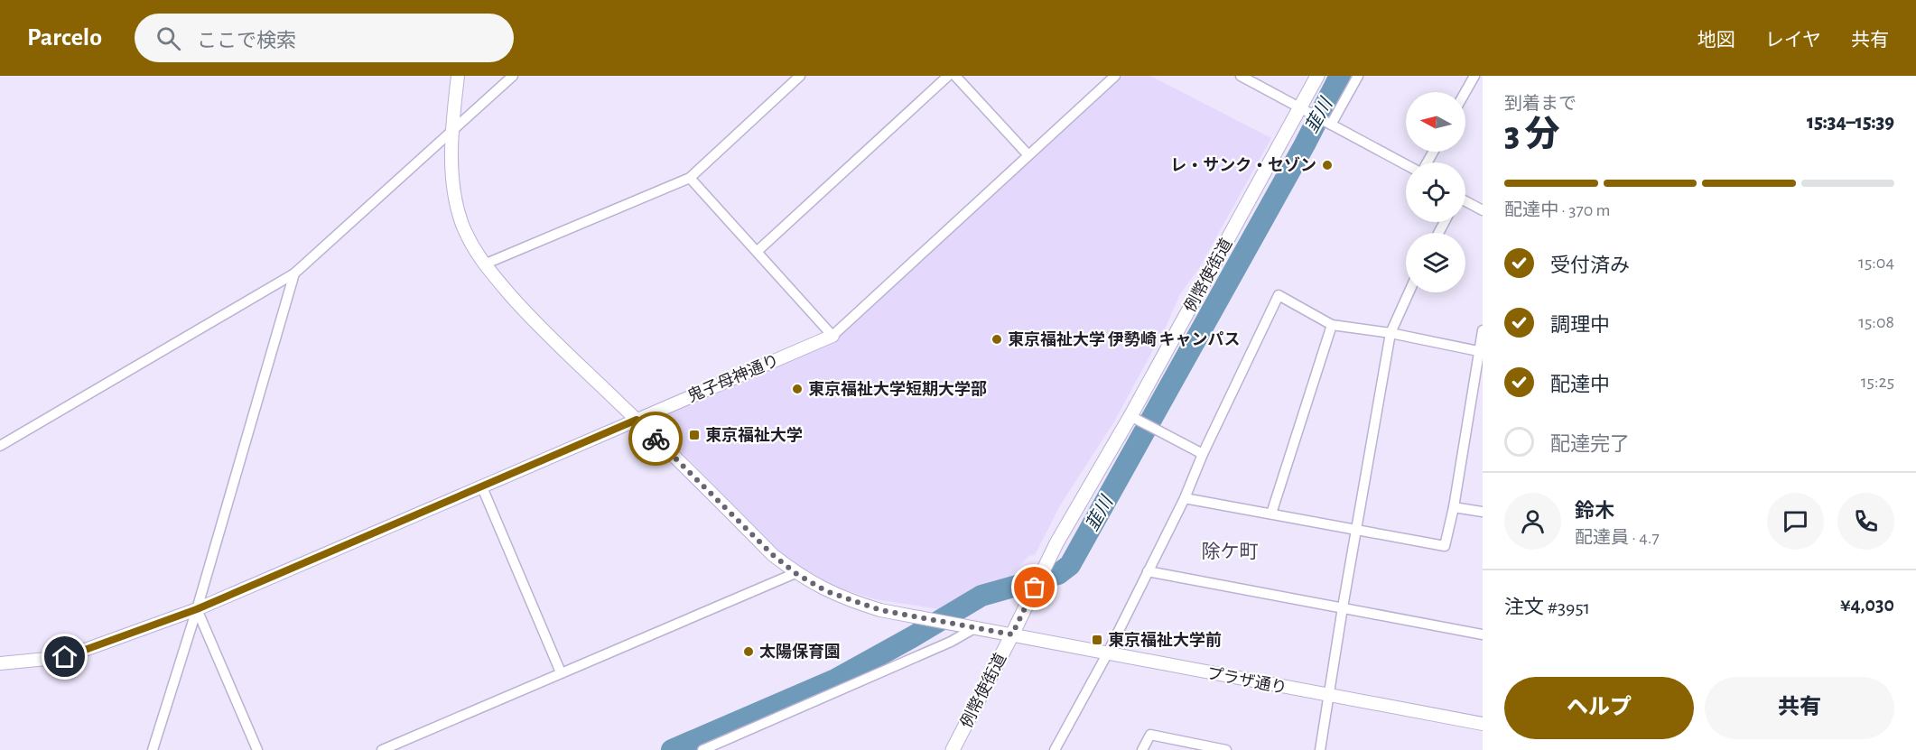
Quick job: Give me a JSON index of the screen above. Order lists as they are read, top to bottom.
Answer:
{
  "streets": {
    "main road": ["例幣使街道"],
    "street": ["鬼子母神通り", "プラザ通り"]
  },
  "crossings": [
    ["例幣使街道", "プラザ通り"],
    ["鬼子母神通り", "プラザ通り"]
  ],
  "districts": ["除ケ町"],
  "water": ["韮川"],
  "places": {
    "other": [
      "レ・サンク・セゾン",
      "東京福祉大学 伊勢崎 キャンパス",
      "東京福祉大学短期大学部",
      "太陽保育園"
    ],
    "transit": ["東京福祉大学", "東京福祉大学前"]
  },
  "north": "left",
  "page": {
    "header": "Parcelo",
    "search": "ここで検索",
    "nav": ["地図", "レイヤ", "共有"],
    "heading": ["3 分", "到着まで", "15:34–15:39"],
    "panel": [
      "鈴木",
      "配達員 · 4.7",
      "注文 #3951",
      "¥4,030"
    ],
    "bar": "配達中 · 370 m",
    "list": [
      ["受付済み", "15:04"],
      ["調理中", "15:08"],
      ["配達中", "15:25"],
      "配達完了"
    ],
    "buttons": ["ヘルプ", "共有"]
  }
}
